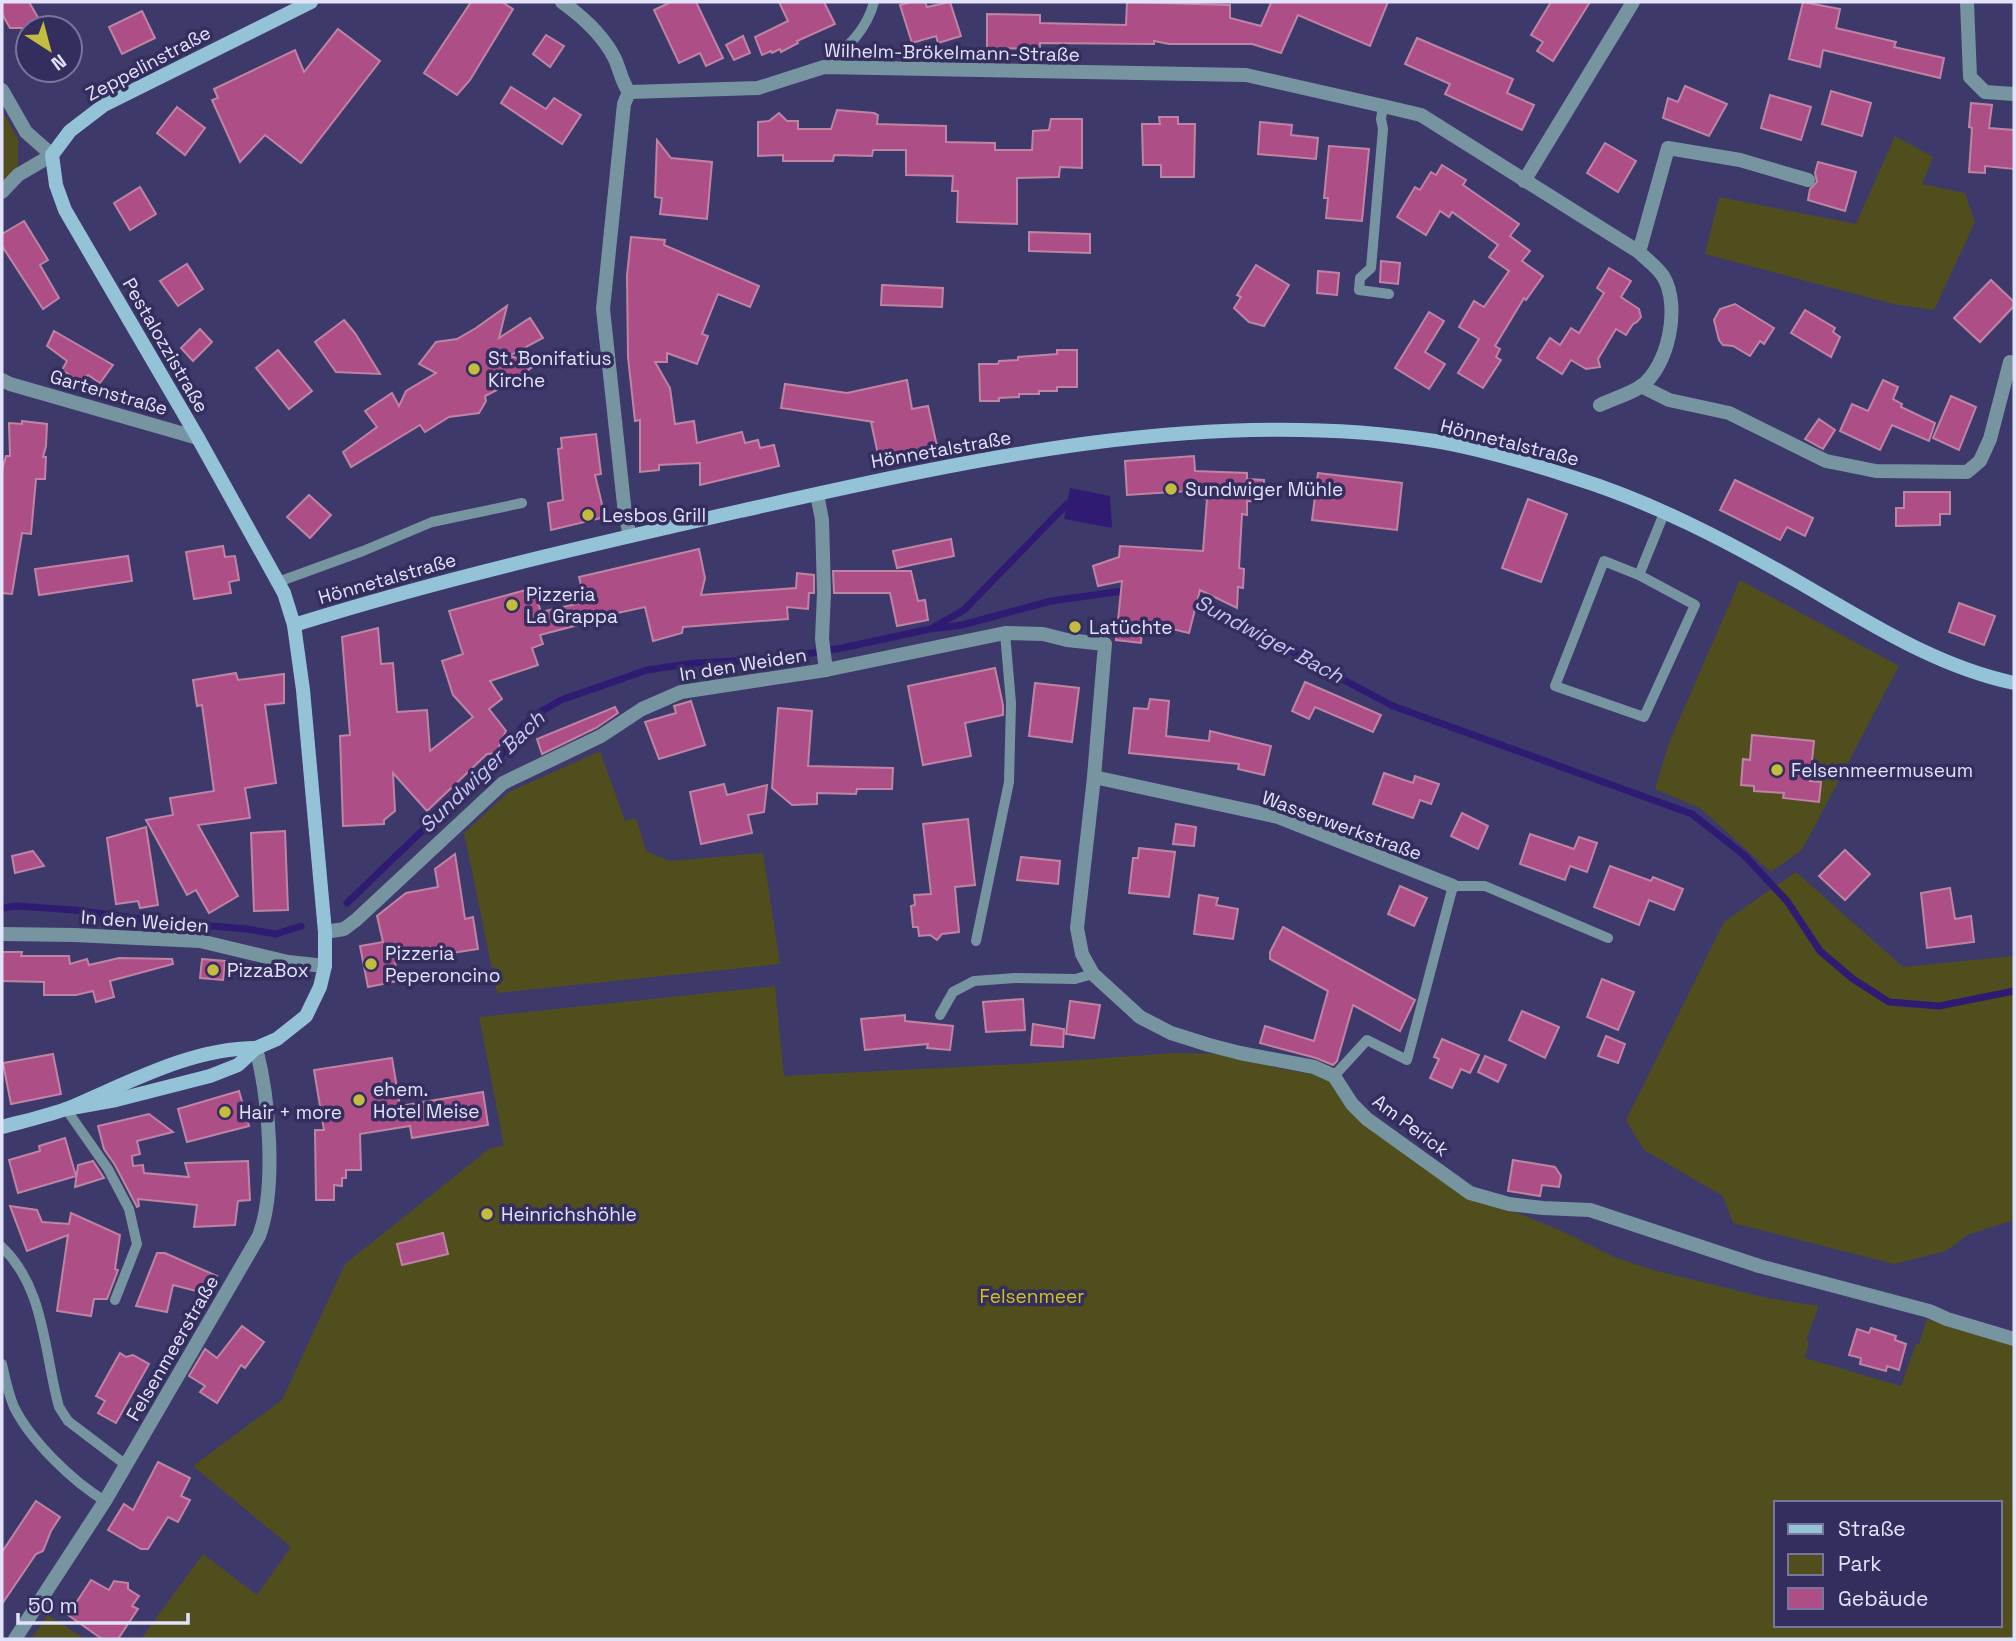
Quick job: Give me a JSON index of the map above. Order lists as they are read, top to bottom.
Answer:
{
  "streets": {
    "main road": ["Zeppelinstraße", "Pestalozzistraße", "Hönnetalstraße"],
    "street": [
      "Wilhelm-Brökelmann-Straße",
      "Gartenstraße",
      "In den Weiden",
      "Wasserwerkstraße",
      "Am Perick",
      "Felsenmeerstraße"
    ]
  },
  "crossings": [
    ["Zeppelinstraße", "Pestalozzistraße"],
    ["Pestalozzistraße", "Gartenstraße"],
    ["Pestalozzistraße", "Hönnetalstraße"],
    ["Hönnetalstraße", "In den Weiden"],
    ["In den Weiden", "Wasserwerkstraße"]
  ],
  "water": ["Sundwiger Bach"],
  "parks": ["Felsenmeer"],
  "places": [
    "St. Bonifatius Kirche",
    "Sundwiger Mühle",
    "Lesbos Grill",
    "Pizzeria La Grappa",
    "Latüchte",
    "Felsenmeermuseum",
    "Pizzeria Peperoncino",
    "PizzaBox",
    "ehem. Hotel Meise",
    "Hair + more",
    "Heinrichshöhle"
  ],
  "legend": ["Straße", "Park", "Gebäude"],
  "scale_bar": "50 m",
  "north": "bottom right"
}
